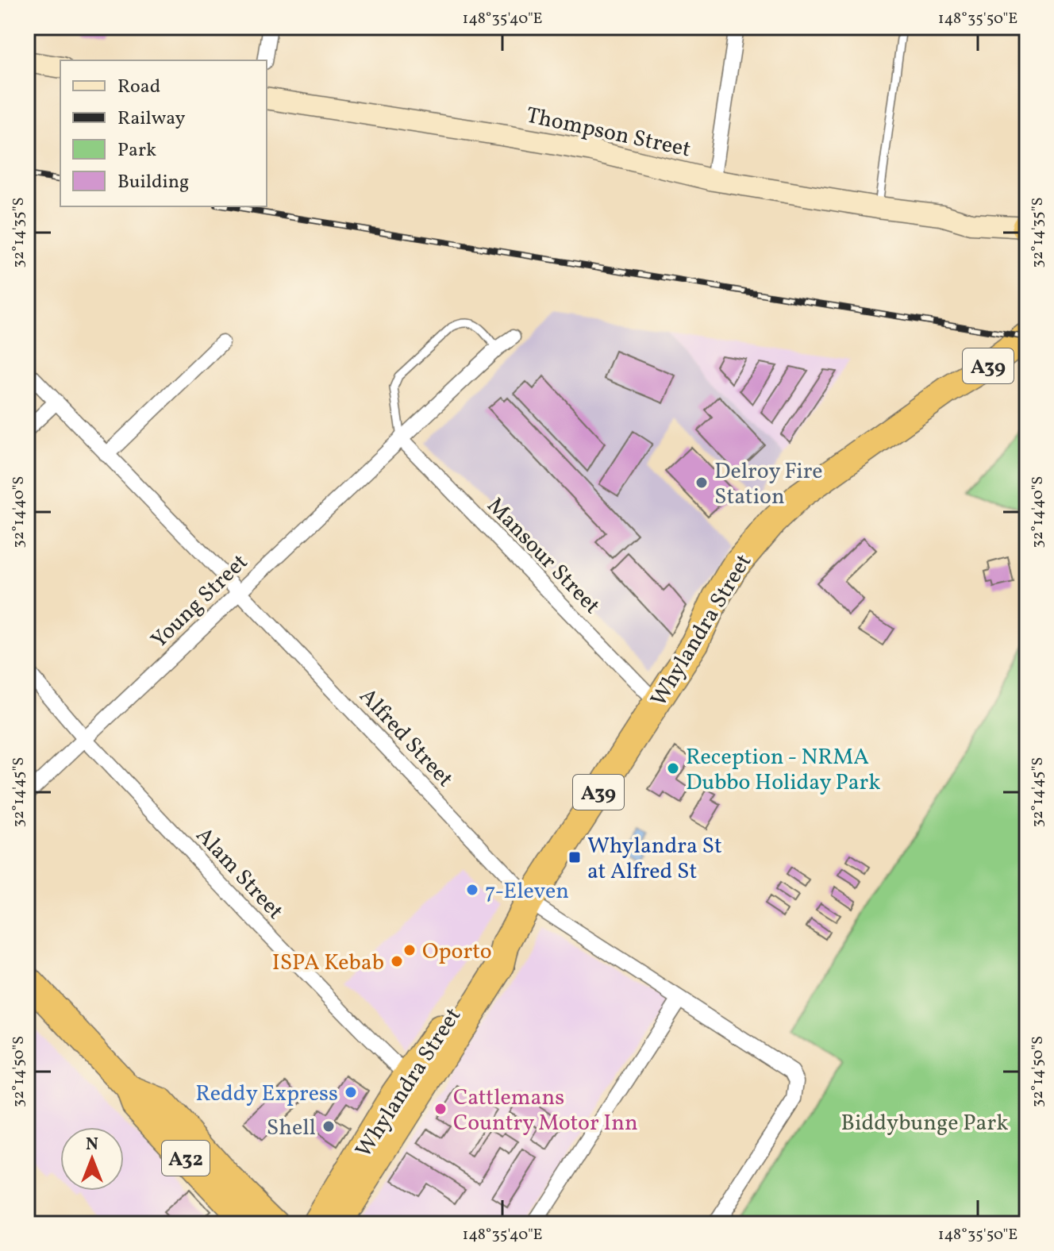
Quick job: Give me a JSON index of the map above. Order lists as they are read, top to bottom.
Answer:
{
  "streets": {
    "highway": ["A39", "Whylandra Street", "A32"],
    "street": [
      "Thompson Street",
      "Mansour Street",
      "Young Street",
      "Alfred Street",
      "Alam Street"
    ]
  },
  "crossings": [
    ["Mansour Street", "Young Street"],
    ["Mansour Street", "Whylandra Street"],
    ["Young Street", "Alfred Street"],
    ["Young Street", "Alam Street"],
    ["Whylandra Street", "Alfred Street"],
    ["Whylandra Street", "Alam Street"]
  ],
  "parks": ["Biddybunge Park"],
  "places": {
    "other": [
      "Delroy Fire Station",
      "Reception - NRMA Dubbo Holiday Park",
      "7-Eleven",
      "Oporto",
      "ISPA Kebab",
      "Reddy Express",
      "Cattlemans Country Motor Inn",
      "Shell"
    ],
    "transit": ["Whylandra St at Alfred St"]
  },
  "legend": [
    "Road",
    "Railway",
    "Park",
    "Building"
  ],
  "north": "top",
  "coordinates": [
    "148°35'40\"E",
    "148°35'50\"E",
    "32°14'35\"S",
    "32°14'40\"S",
    "32°14'45\"S",
    "32°14'50\"S"
  ]
}
